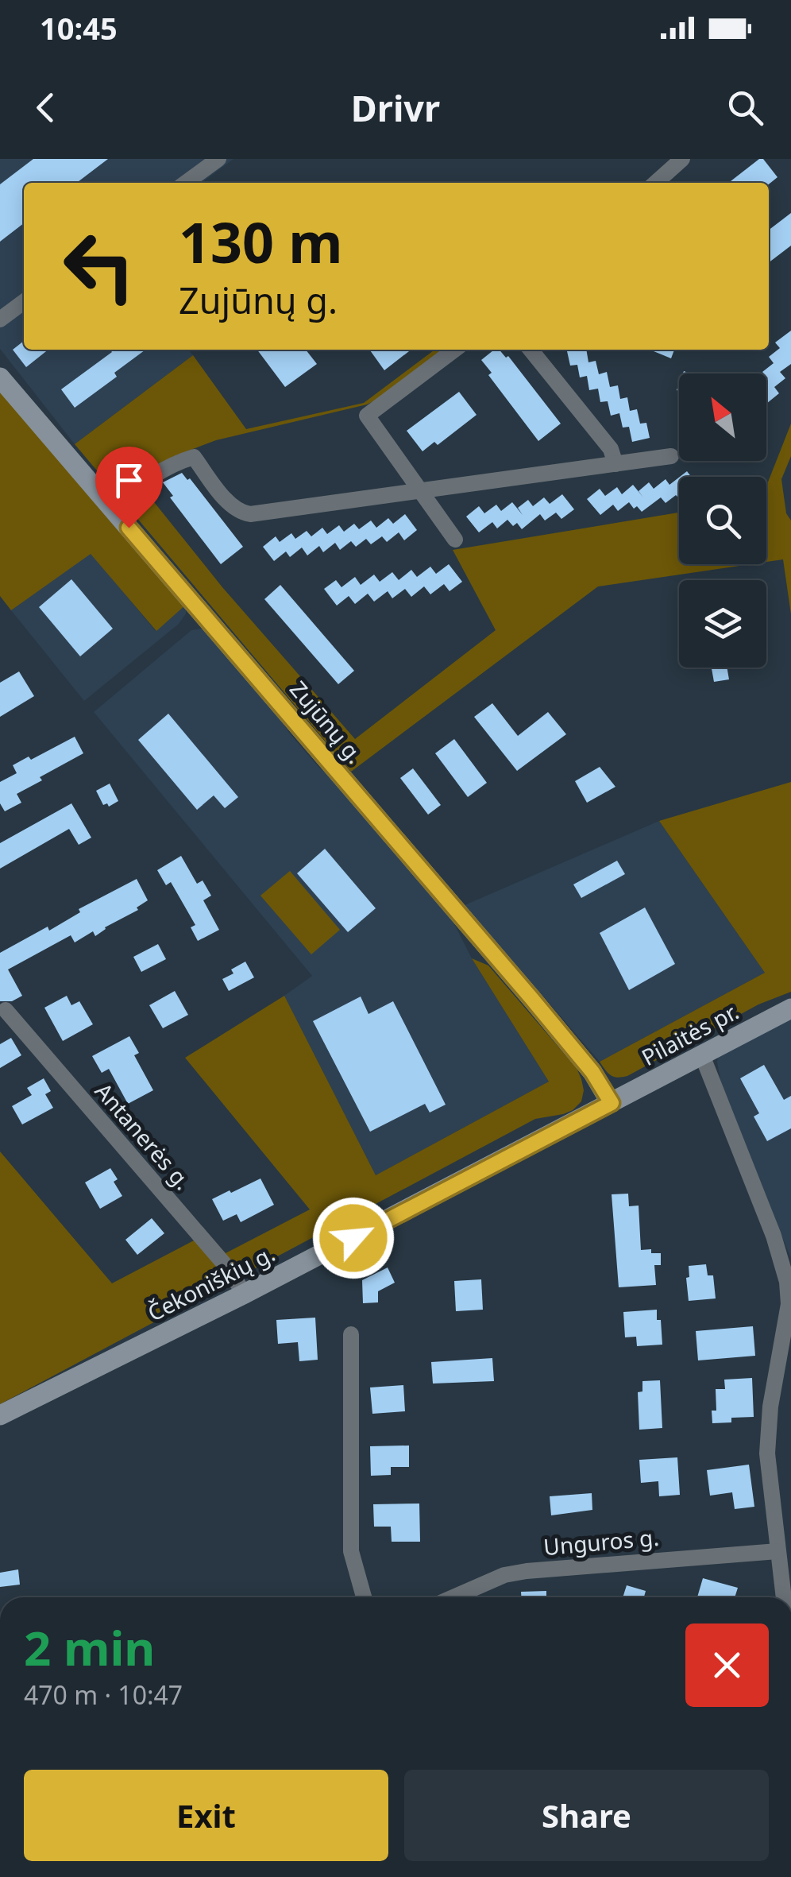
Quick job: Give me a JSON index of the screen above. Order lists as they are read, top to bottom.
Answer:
{
  "streets": {
    "main road": ["Zujūnų g.", "Pilaitės pr.", "Čekoniškių g."],
    "street": ["Antanerės g.", "Unguros g."]
  },
  "crossings": [
    ["Zujūnų g.", "Pilaitės pr."],
    ["Zujūnų g.", "Čekoniškių g."],
    ["Pilaitės pr.", "Čekoniškių g."],
    ["Antanerės g.", "Čekoniškių g."]
  ],
  "north": "top left",
  "page": {
    "status": "10:45",
    "header": "Drivr",
    "turn": ["130 m", "Zujūnų g."],
    "heading": ["2 min", "470 m · 10:47"],
    "buttons": ["Exit", "Share"]
  }
}
